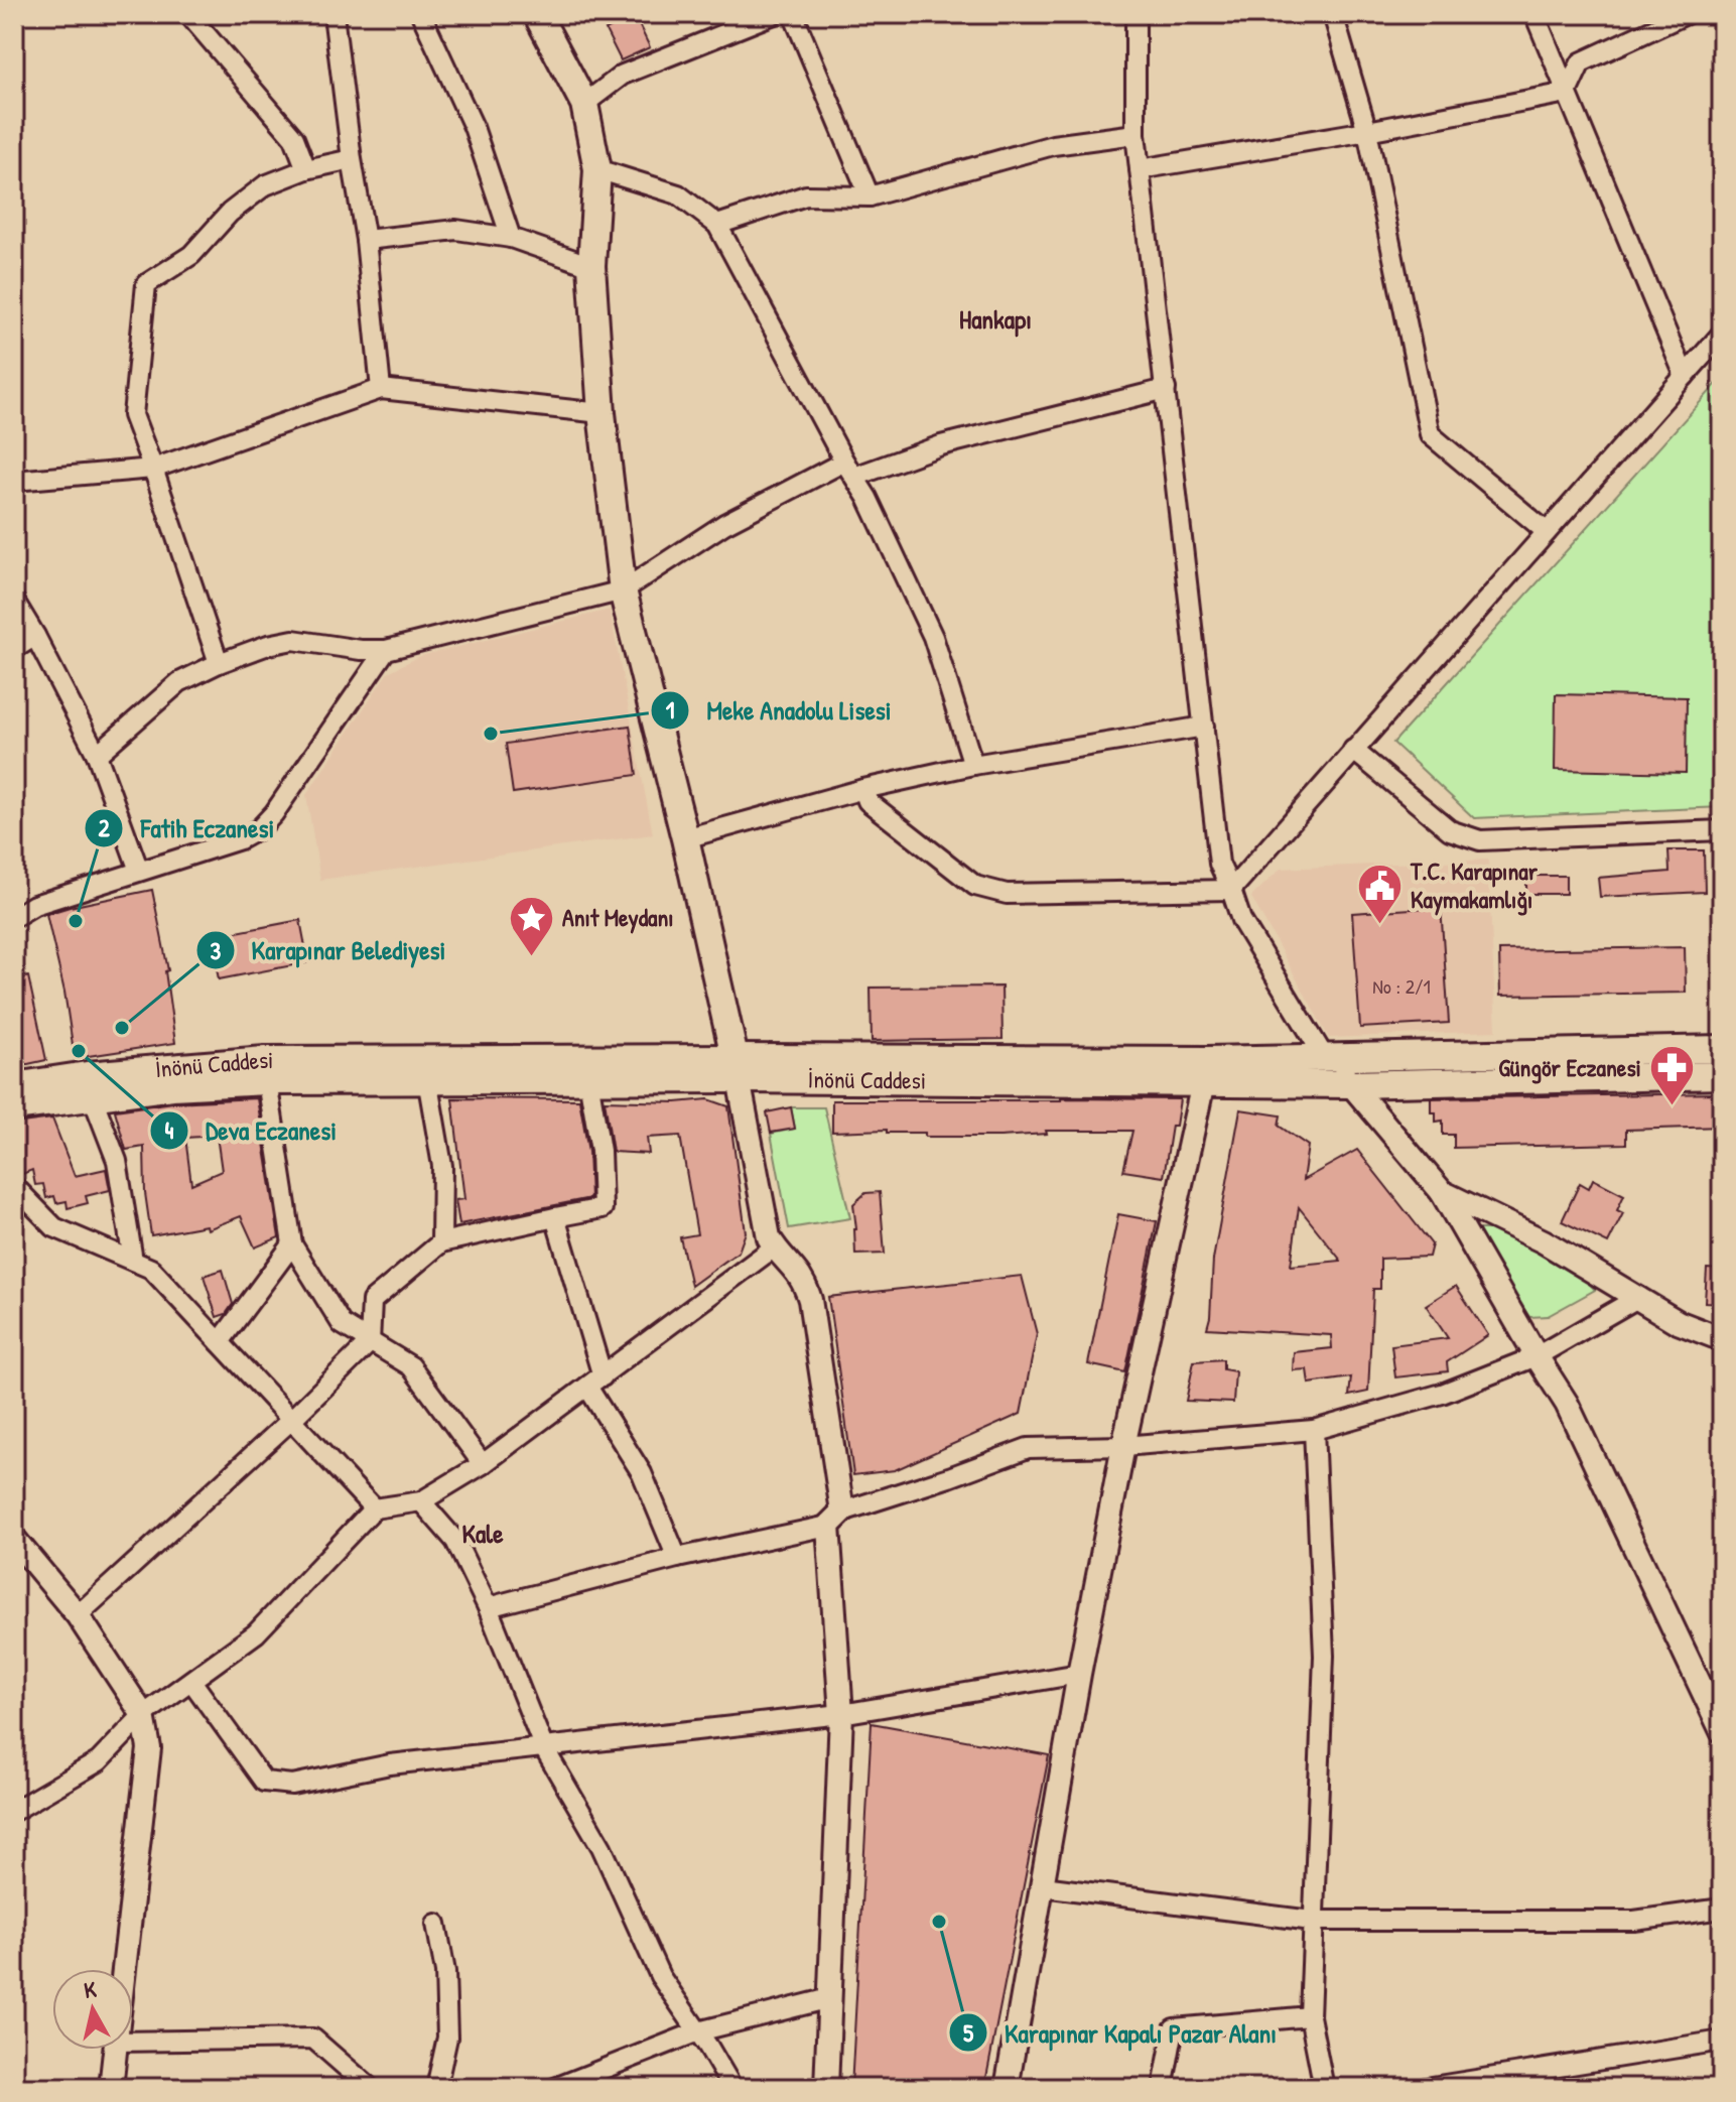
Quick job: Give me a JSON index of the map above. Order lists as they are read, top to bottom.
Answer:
{
  "streets": {
    "main road": ["İnönü Caddesi"]
  },
  "districts": ["Hankapı", "Kale"],
  "places": {
    "other": [
      "Meke Anadolu Lisesi",
      "Fatih Eczanesi",
      "Karapınar Belediyesi",
      "Deva Eczanesi",
      "Karapınar Kapalı Pazar Alanı"
    ],
    "public building": ["T.C. Karapınar Kaymakamlığı"],
    "place": ["Anıt Meydanı"],
    "pharmacy": ["Güngör Eczanesi"]
  },
  "house_numbers": ["No : 2/1"],
  "north": "top"
}
